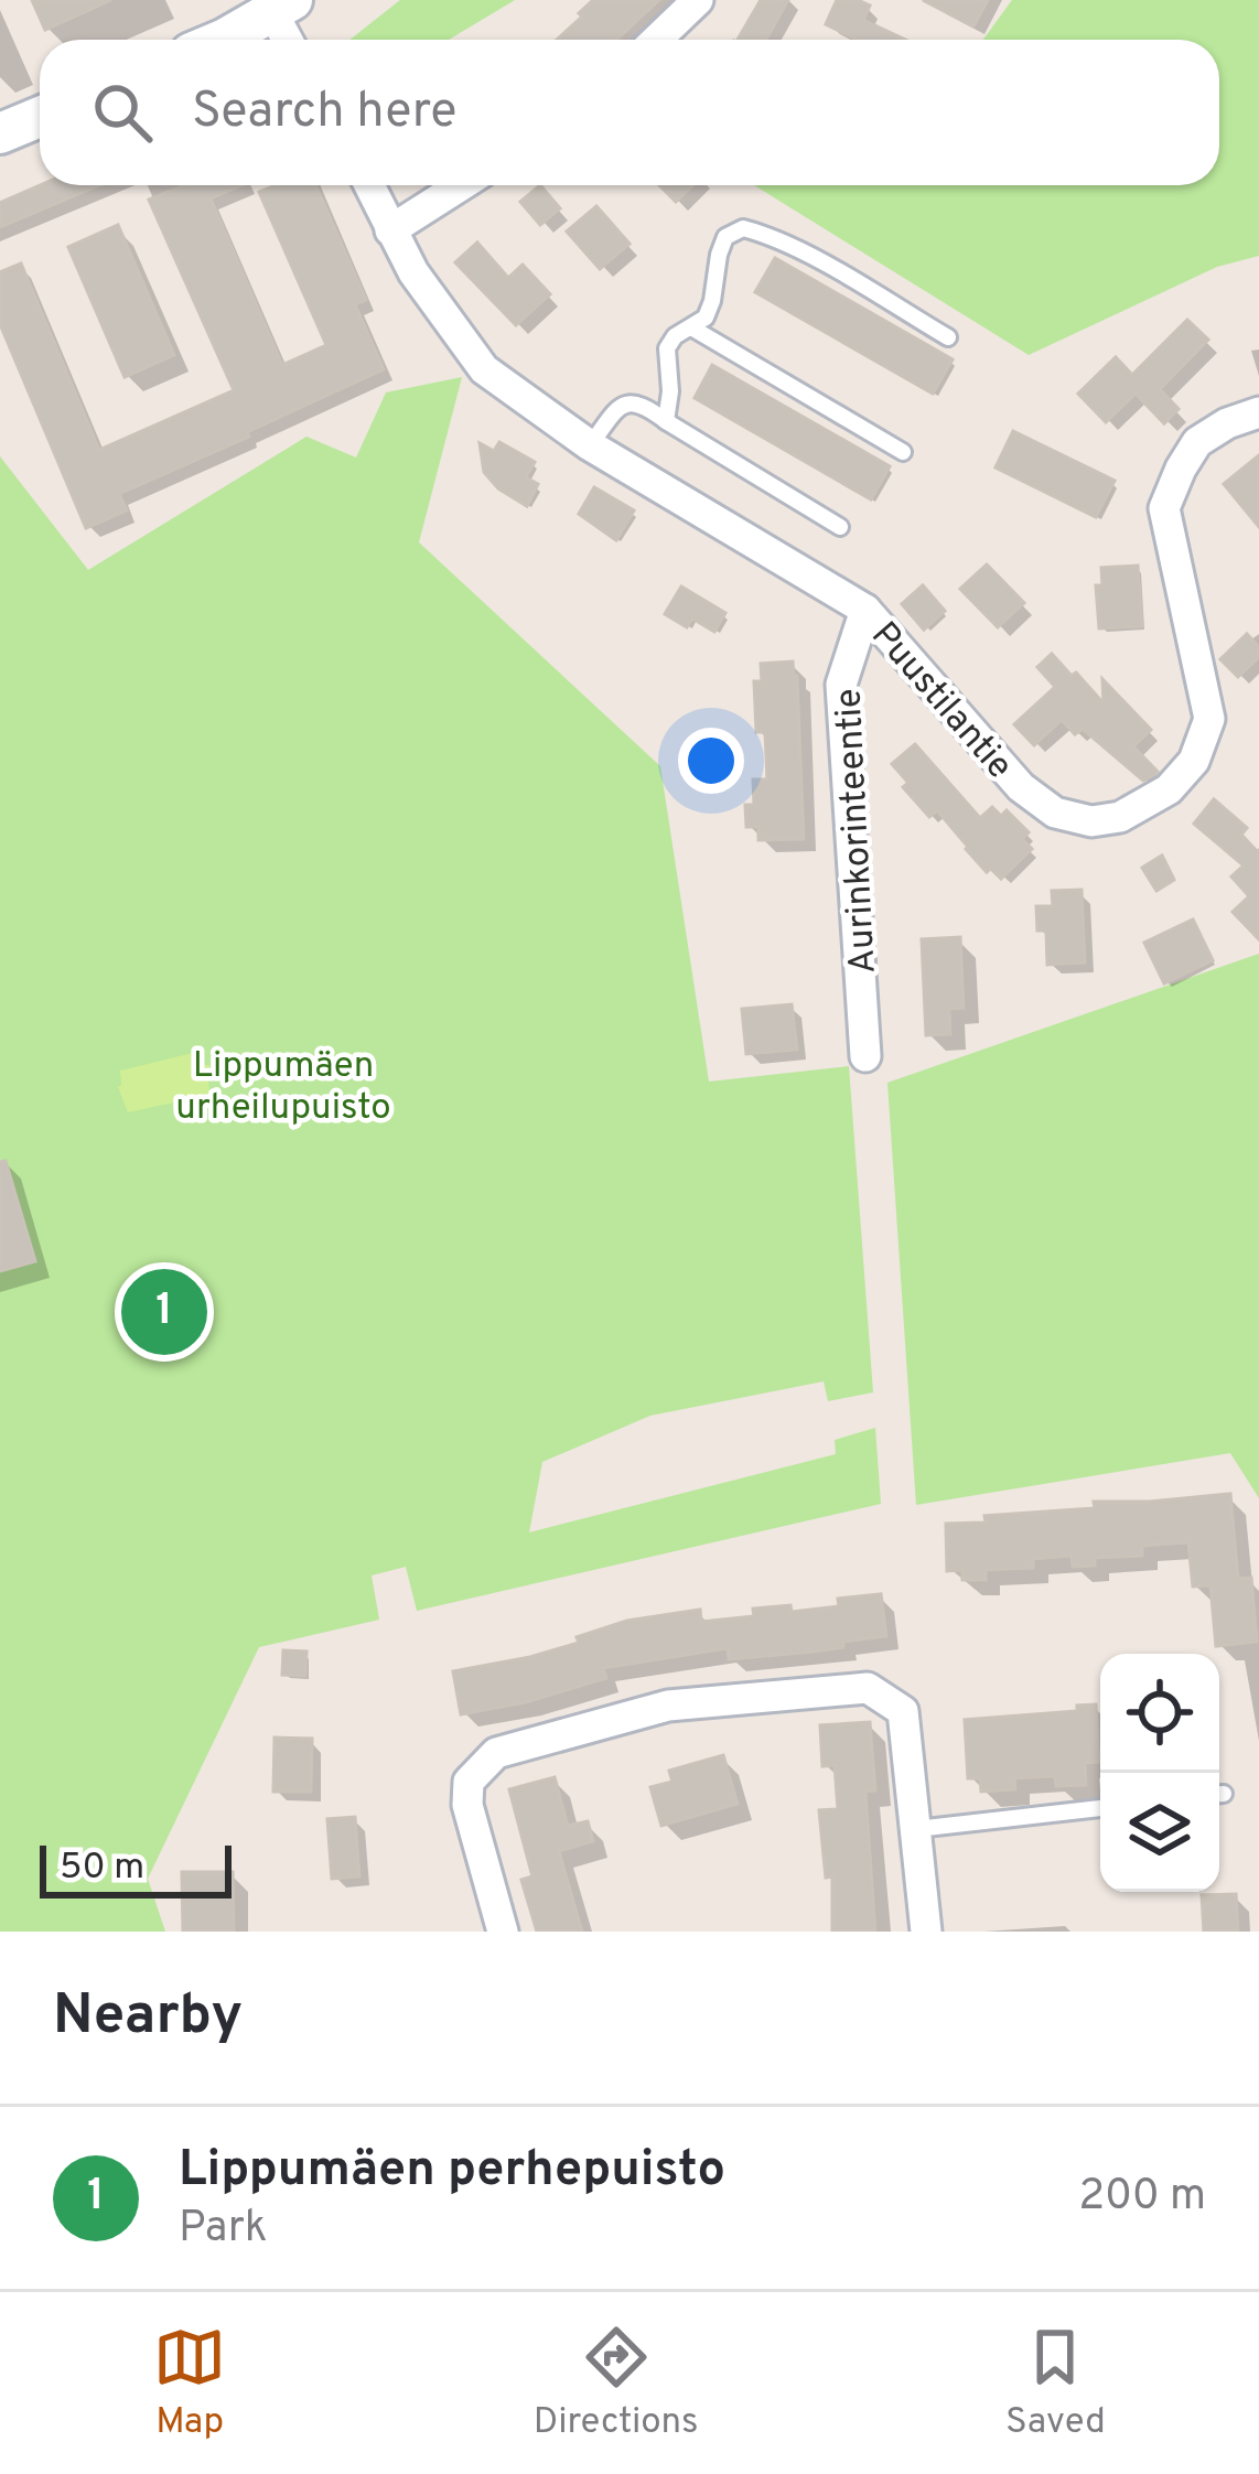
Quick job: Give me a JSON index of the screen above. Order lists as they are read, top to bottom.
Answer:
{
  "streets": {
    "street": ["Puustilantie", "Aurinkorinteentie"]
  },
  "crossings": [
    ["Puustilantie", "Aurinkorinteentie"]
  ],
  "parks": ["Lippumäen urheilupuisto"],
  "scale_bar": "50 m",
  "page": {
    "search": "Search here",
    "pins": "1",
    "scale": "50 m",
    "heading": "Nearby",
    "list": [
      {
        "mark": "1",
        "name": "Lippumäen perhepuisto",
        "note": "Park",
        "value": "200 m"
      }
    ],
    "nav": ["Map", "Directions", "Saved"]
  }
}
